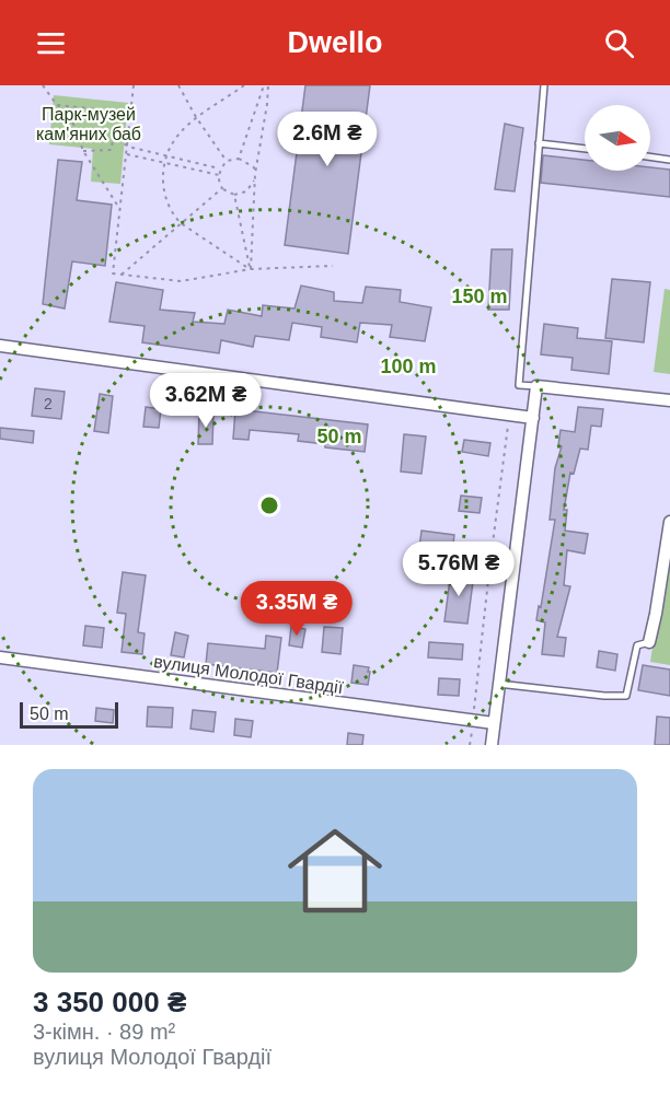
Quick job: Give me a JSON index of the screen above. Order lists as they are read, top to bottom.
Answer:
{
  "streets": {
    "street": ["вулиця Молодої Гвардії"]
  },
  "parks": ["Парк-музей кам'яних баб"],
  "house_numbers": ["2"],
  "scale_bar": "50 m",
  "north": "right",
  "page": {
    "header": "Dwello",
    "price": [
      "2.6M ₴",
      "3.62M ₴",
      "5.76M ₴",
      "3.35M ₴"
    ],
    "scale": "50 m",
    "list": [
      {
        "name": "3 350 000 ₴",
        "note": "3-кімн. · 89 m² · вулиця Молодої Гвардії"
      }
    ]
  },
  "rings": ["150 m", "100 m", "50 m"]
}
